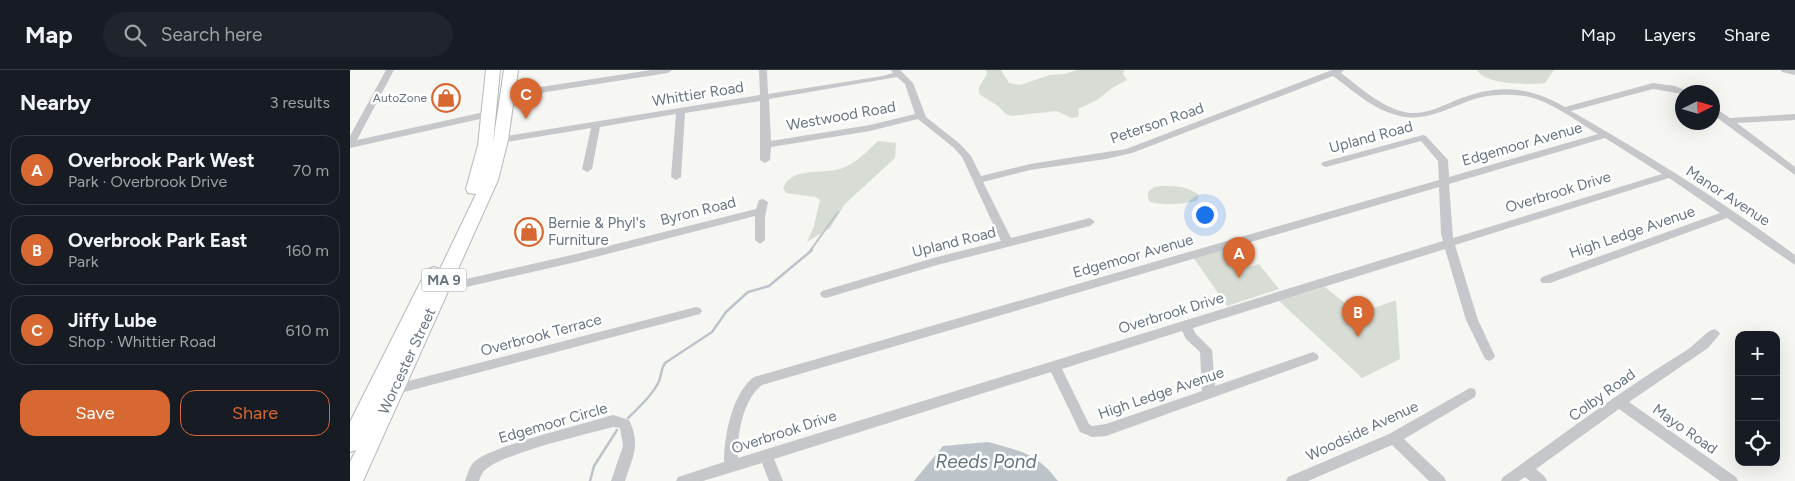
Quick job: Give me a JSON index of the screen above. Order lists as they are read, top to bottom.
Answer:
{
  "streets": {
    "highway": ["MA 9", "Worcester Street"],
    "street": [
      "Whittier Road",
      "Westwood Road",
      "Peterson Road",
      "Upland Road",
      "Edgemoor Avenue",
      "Overbrook Drive",
      "Manor Avenue",
      "Byron Road",
      "High Ledge Avenue",
      "Overbrook Terrace",
      "Colby Road",
      "Edgemoor Circle",
      "Mayo Road",
      "Woodside Avenue"
    ]
  },
  "crossings": [
    ["Whittier Road", "Worcester Street"],
    ["Peterson Road", "Manor Avenue"],
    ["Upland Road", "Edgemoor Avenue"],
    ["Edgemoor Avenue", "Overbrook Drive"],
    ["Edgemoor Avenue", "Manor Avenue"],
    ["Overbrook Drive", "Manor Avenue"],
    ["Overbrook Drive", "High Ledge Avenue"],
    ["Manor Avenue", "High Ledge Avenue"],
    ["Byron Road", "Worcester Street"],
    ["Overbrook Terrace", "Worcester Street"],
    ["Colby Road", "Mayo Road"]
  ],
  "water": ["Reeds Pond"],
  "places": {
    "shop": ["AutoZone", "Bernie & Phyl's Furniture"]
  },
  "north": "right",
  "page": {
    "header": "Map",
    "search": "Search here",
    "nav": ["Map", "Layers", "Share"],
    "heading": ["Nearby", "3 results"],
    "pins": ["C", "A", "B"],
    "list": [
      {
        "mark": "A",
        "name": "Overbrook Park West",
        "note": "Park · Overbrook Drive",
        "value": "70 m"
      },
      {
        "mark": "B",
        "name": "Overbrook Park East",
        "note": "Park",
        "value": "160 m"
      },
      {
        "mark": "C",
        "name": "Jiffy Lube",
        "note": "Shop · Whittier Road",
        "value": "610 m"
      }
    ],
    "map_buttons": ["+", "−"],
    "buttons": ["Save", "Share"]
  }
}
